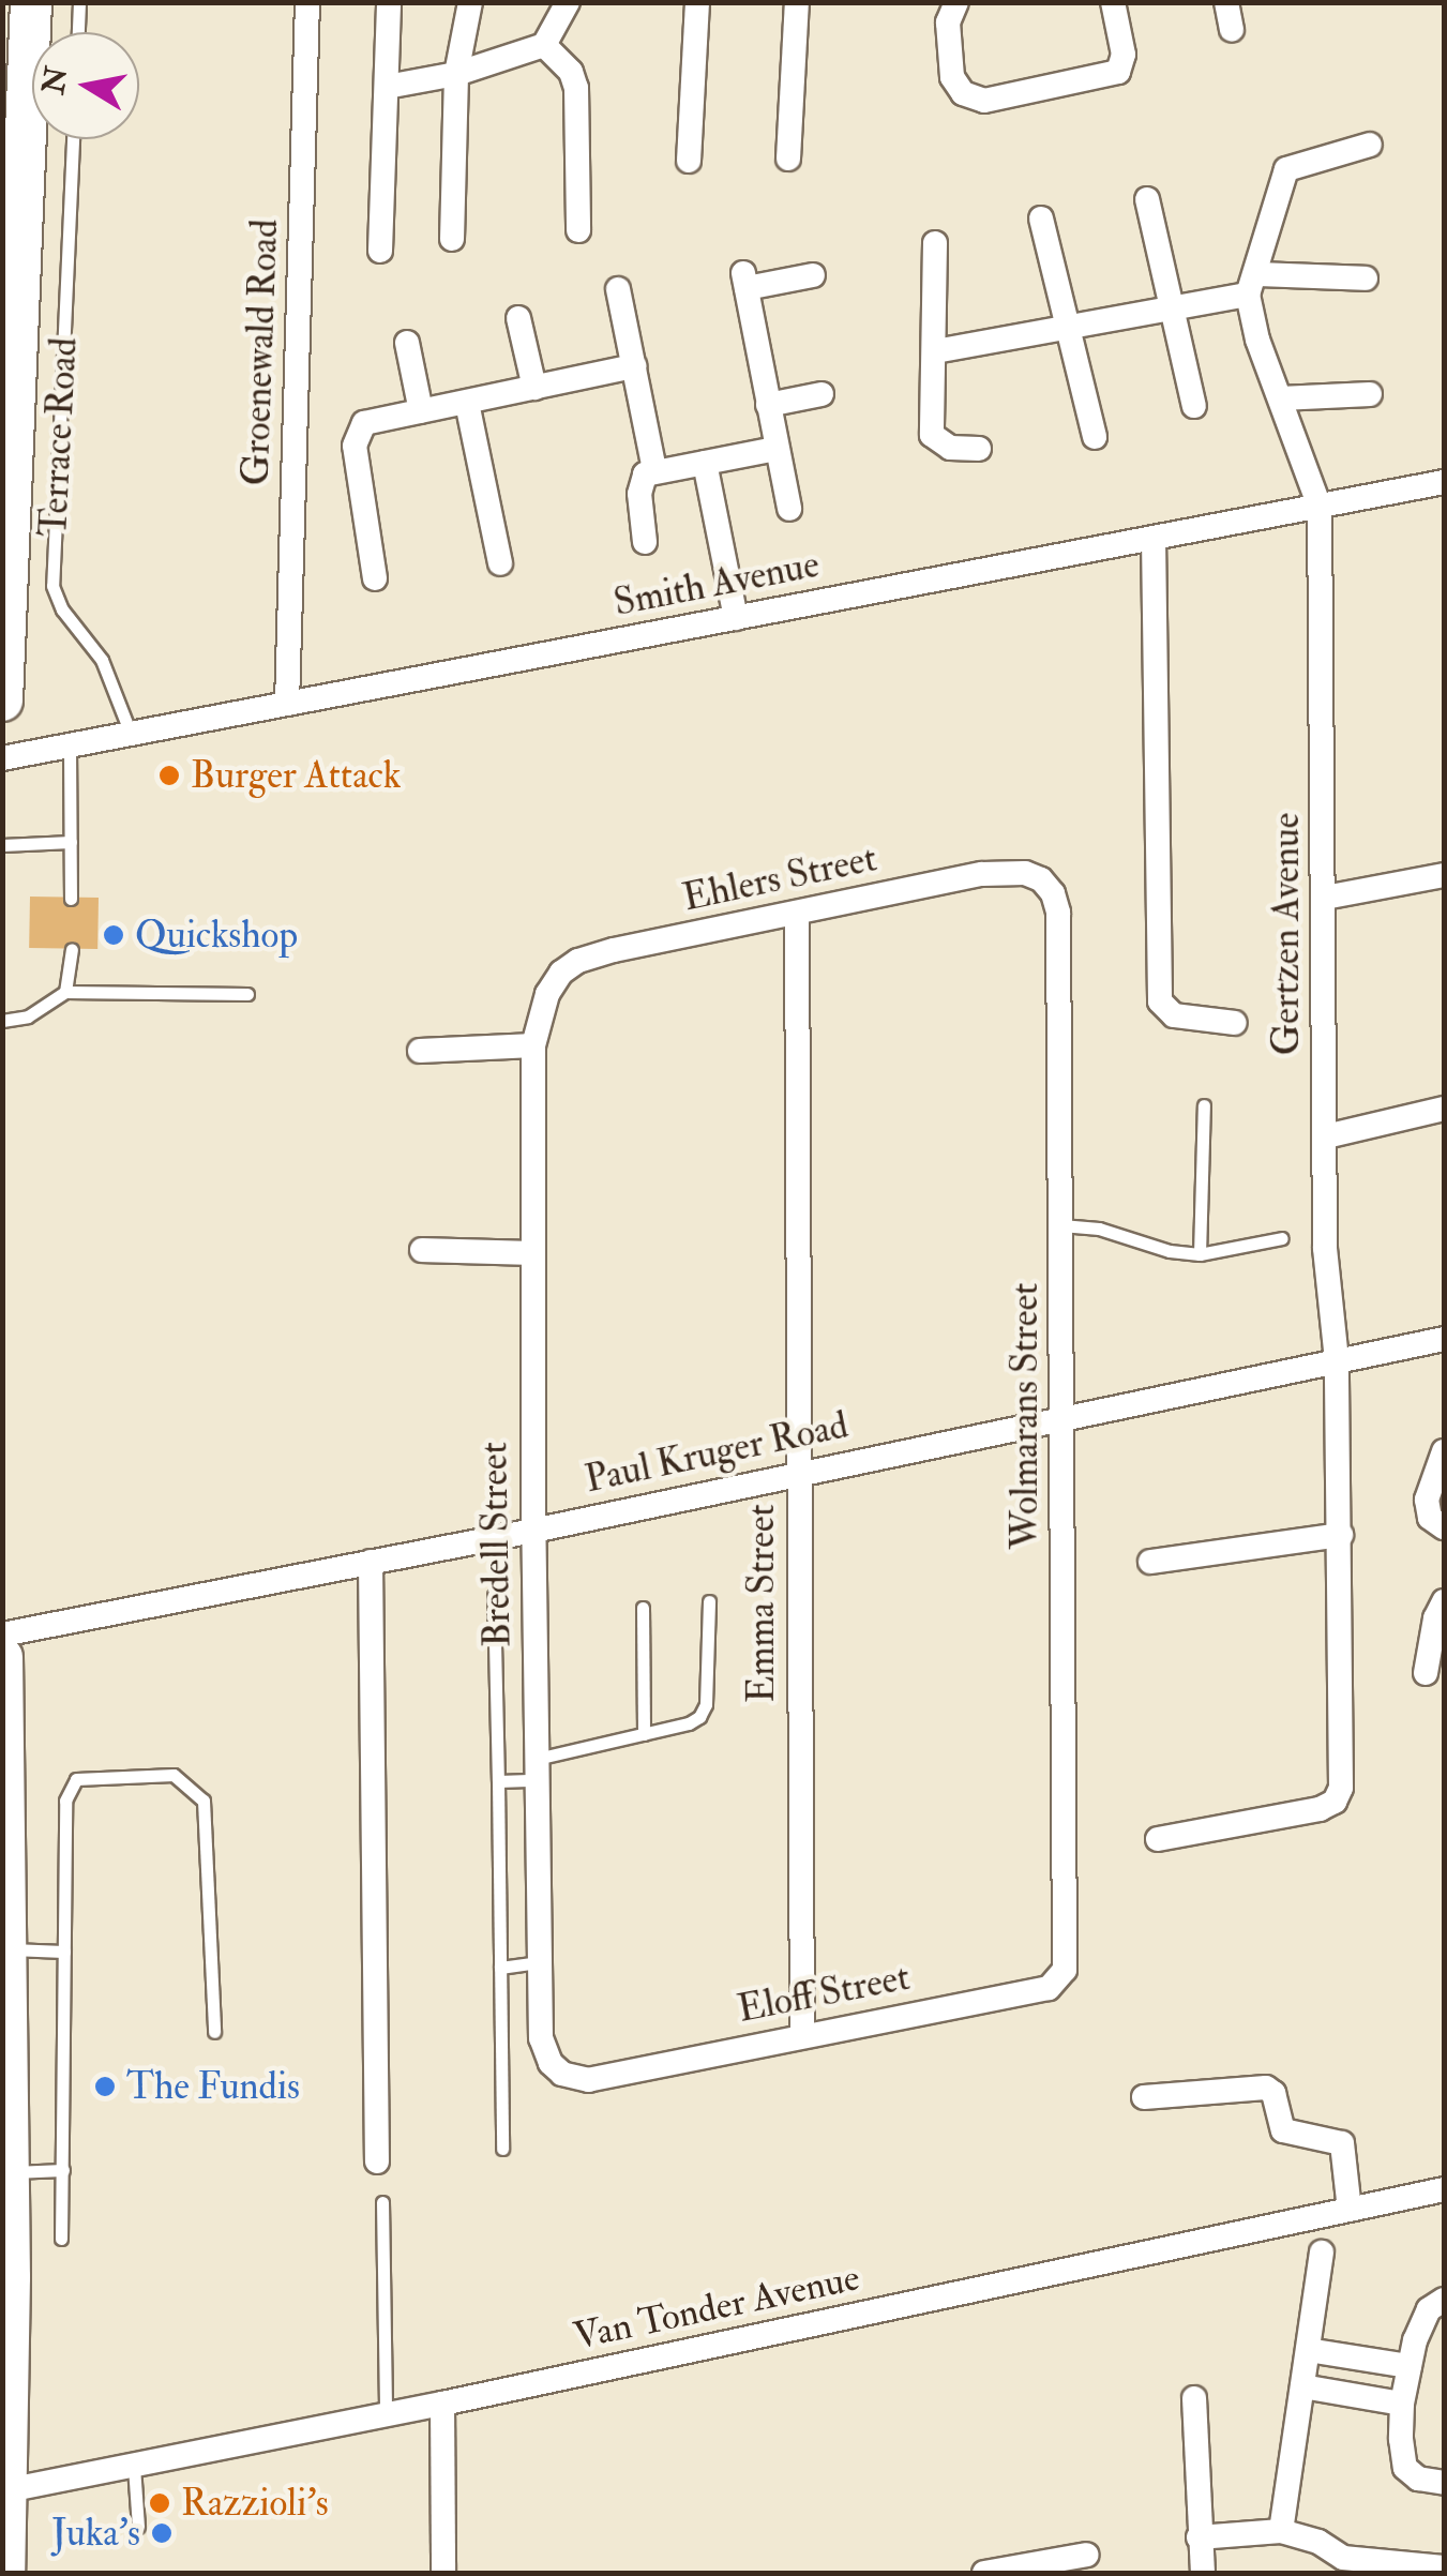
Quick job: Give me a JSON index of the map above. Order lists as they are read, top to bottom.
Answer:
{
  "streets": {
    "main road": ["Terrace Road"],
    "street": [
      "Groenewald Road",
      "Smith Avenue",
      "Ehlers Street",
      "Gertzen Avenue",
      "Wolmarans Street",
      "Paul Kruger Road",
      "Bredell Street",
      "Emma Street",
      "Eloff Street",
      "Van Tonder Avenue"
    ]
  },
  "crossings": [
    ["Groenewald Road", "Smith Avenue"],
    ["Terrace Road", "Smith Avenue"],
    ["Smith Avenue", "Gertzen Avenue"],
    ["Ehlers Street", "Wolmarans Street"],
    ["Ehlers Street", "Bredell Street"],
    ["Ehlers Street", "Emma Street"],
    ["Gertzen Avenue", "Paul Kruger Road"],
    ["Wolmarans Street", "Paul Kruger Road"],
    ["Wolmarans Street", "Eloff Street"],
    ["Paul Kruger Road", "Bredell Street"],
    ["Paul Kruger Road", "Emma Street"],
    ["Bredell Street", "Eloff Street"],
    ["Emma Street", "Eloff Street"]
  ],
  "places": [
    "Burger Attack",
    "Quickshop",
    "The Fundis",
    "Razzioli's",
    "Juka's"
  ],
  "north": "left"
}
